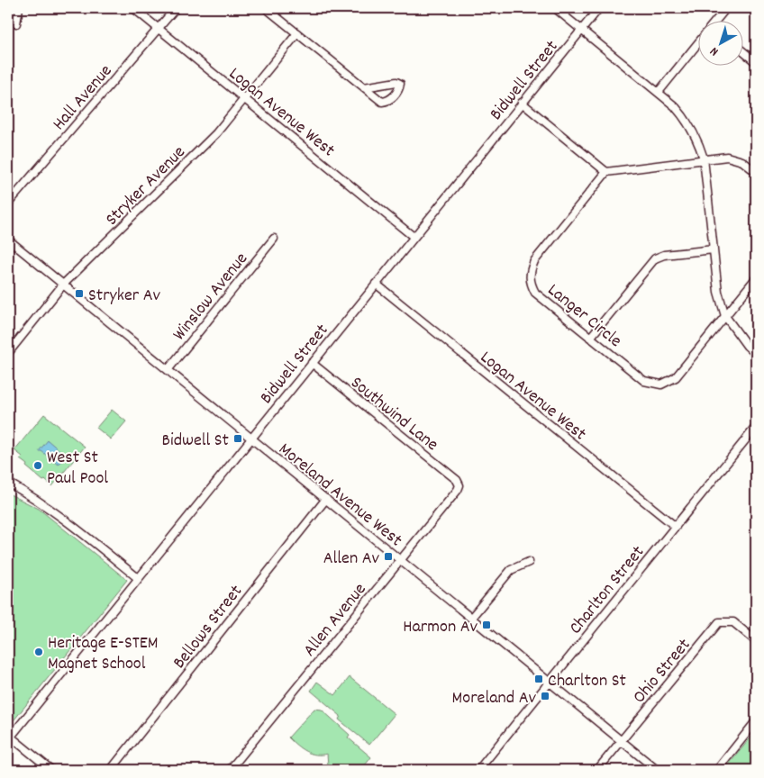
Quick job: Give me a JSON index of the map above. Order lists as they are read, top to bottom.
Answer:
{
  "streets": {
    "street": [
      "Bidwell Street",
      "Hall Avenue",
      "Logan Avenue West",
      "Stryker Avenue",
      "Winslow Avenue",
      "Langer Circle",
      "Southwind Lane",
      "Moreland Avenue West",
      "Charlton Street",
      "Allen Avenue",
      "Bellows Street",
      "Ohio Street"
    ]
  },
  "crossings": [
    ["Bidwell Street", "Logan Avenue West"],
    ["Bidwell Street", "Southwind Lane"],
    ["Bidwell Street", "Moreland Avenue West"],
    ["Hall Avenue", "Logan Avenue West"],
    ["Logan Avenue West", "Stryker Avenue"],
    ["Logan Avenue West", "Charlton Street"],
    ["Stryker Avenue", "Moreland Avenue West"],
    ["Winslow Avenue", "Moreland Avenue West"],
    ["Southwind Lane", "Allen Avenue"],
    ["Moreland Avenue West", "Charlton Street"],
    ["Moreland Avenue West", "Allen Avenue"],
    ["Moreland Avenue West", "Bellows Street"],
    ["Moreland Avenue West", "Ohio Street"]
  ],
  "places": {
    "transit": [
      "Stryker Av",
      "Bidwell St",
      "Allen Av",
      "Harmon Av",
      "Charlton St",
      "Moreland Av"
    ],
    "other": ["West St Paul Pool", "Heritage E-STEM Magnet School"]
  },
  "north": "bottom left"
}
